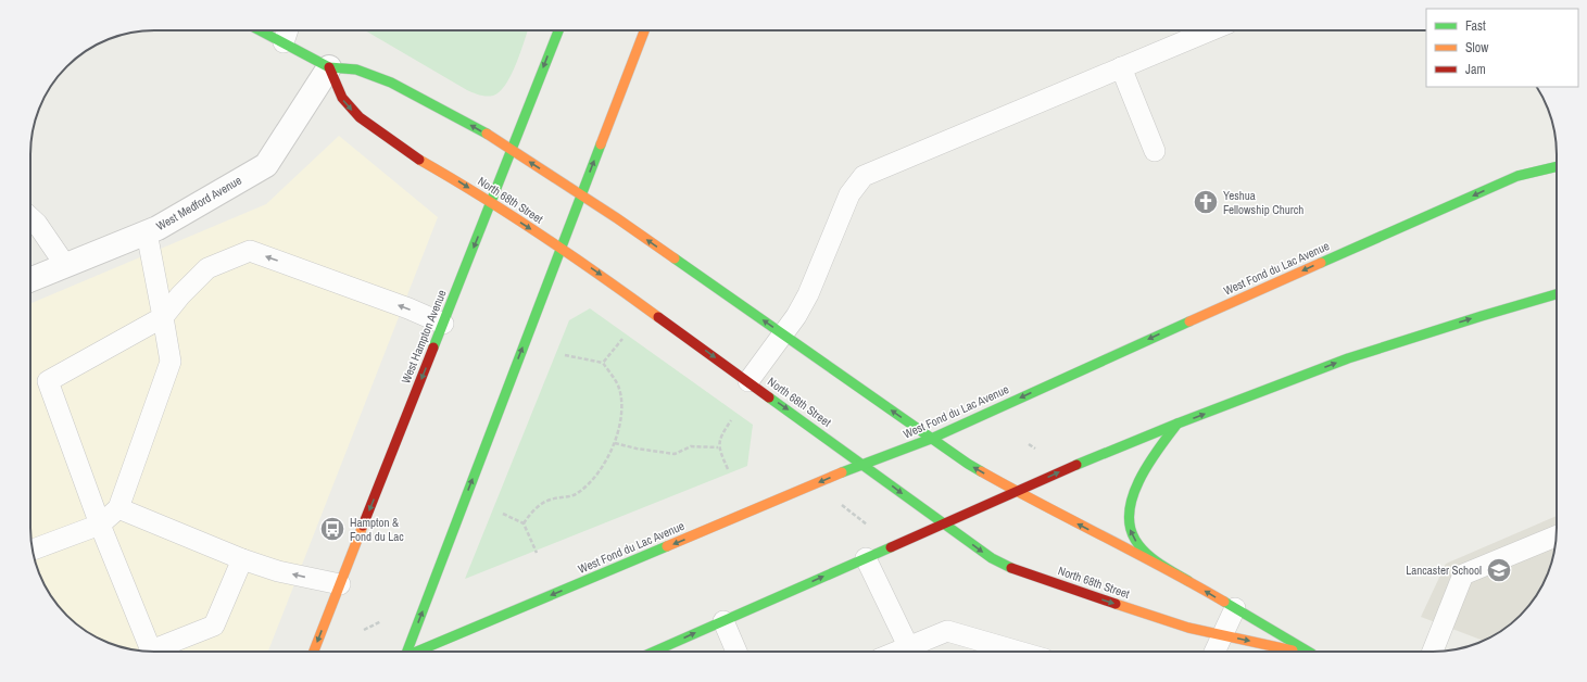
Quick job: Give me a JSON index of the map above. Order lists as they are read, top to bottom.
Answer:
{
  "streets": {
    "main road": ["North 68th Street", "West Fond du Lac Avenue", "West Hampton Avenue"],
    "street": ["West Medford Avenue"]
  },
  "crossings": [
    ["North 68th Street", "West Medford Avenue"],
    ["North 68th Street", "West Fond du Lac Avenue"],
    ["North 68th Street", "West Hampton Avenue"]
  ],
  "one_way": ["West Fond du Lac Avenue"],
  "places": {
    "church": ["Yeshua Fellowship Church"],
    "bus stop": ["Hampton & Fond du Lac"],
    "school or university": ["Lancaster School"]
  },
  "legend": ["Fast", "Slow", "Jam"]
}
